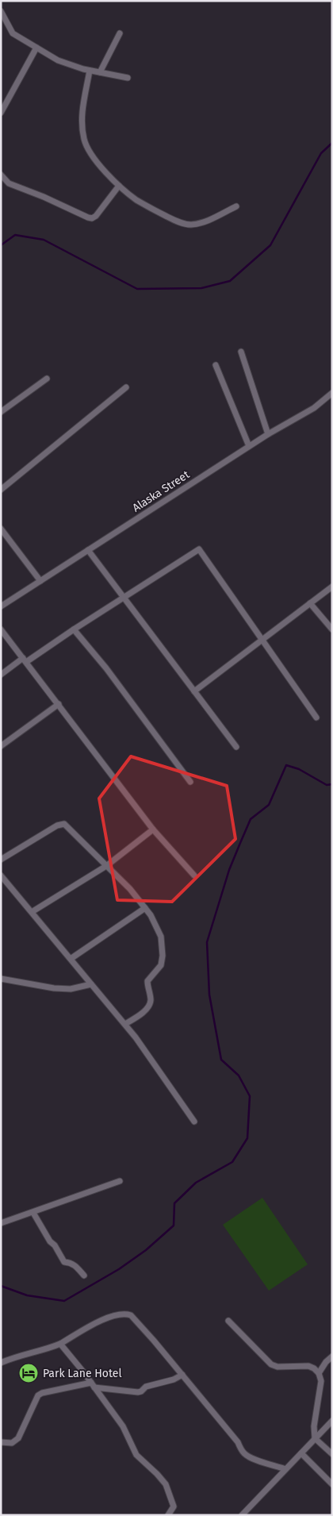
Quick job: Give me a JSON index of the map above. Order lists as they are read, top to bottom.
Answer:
{
  "streets": {
    "street": ["Alaska Street"]
  },
  "places": {
    "hotel": ["Park Lane Hotel"]
  }
}
